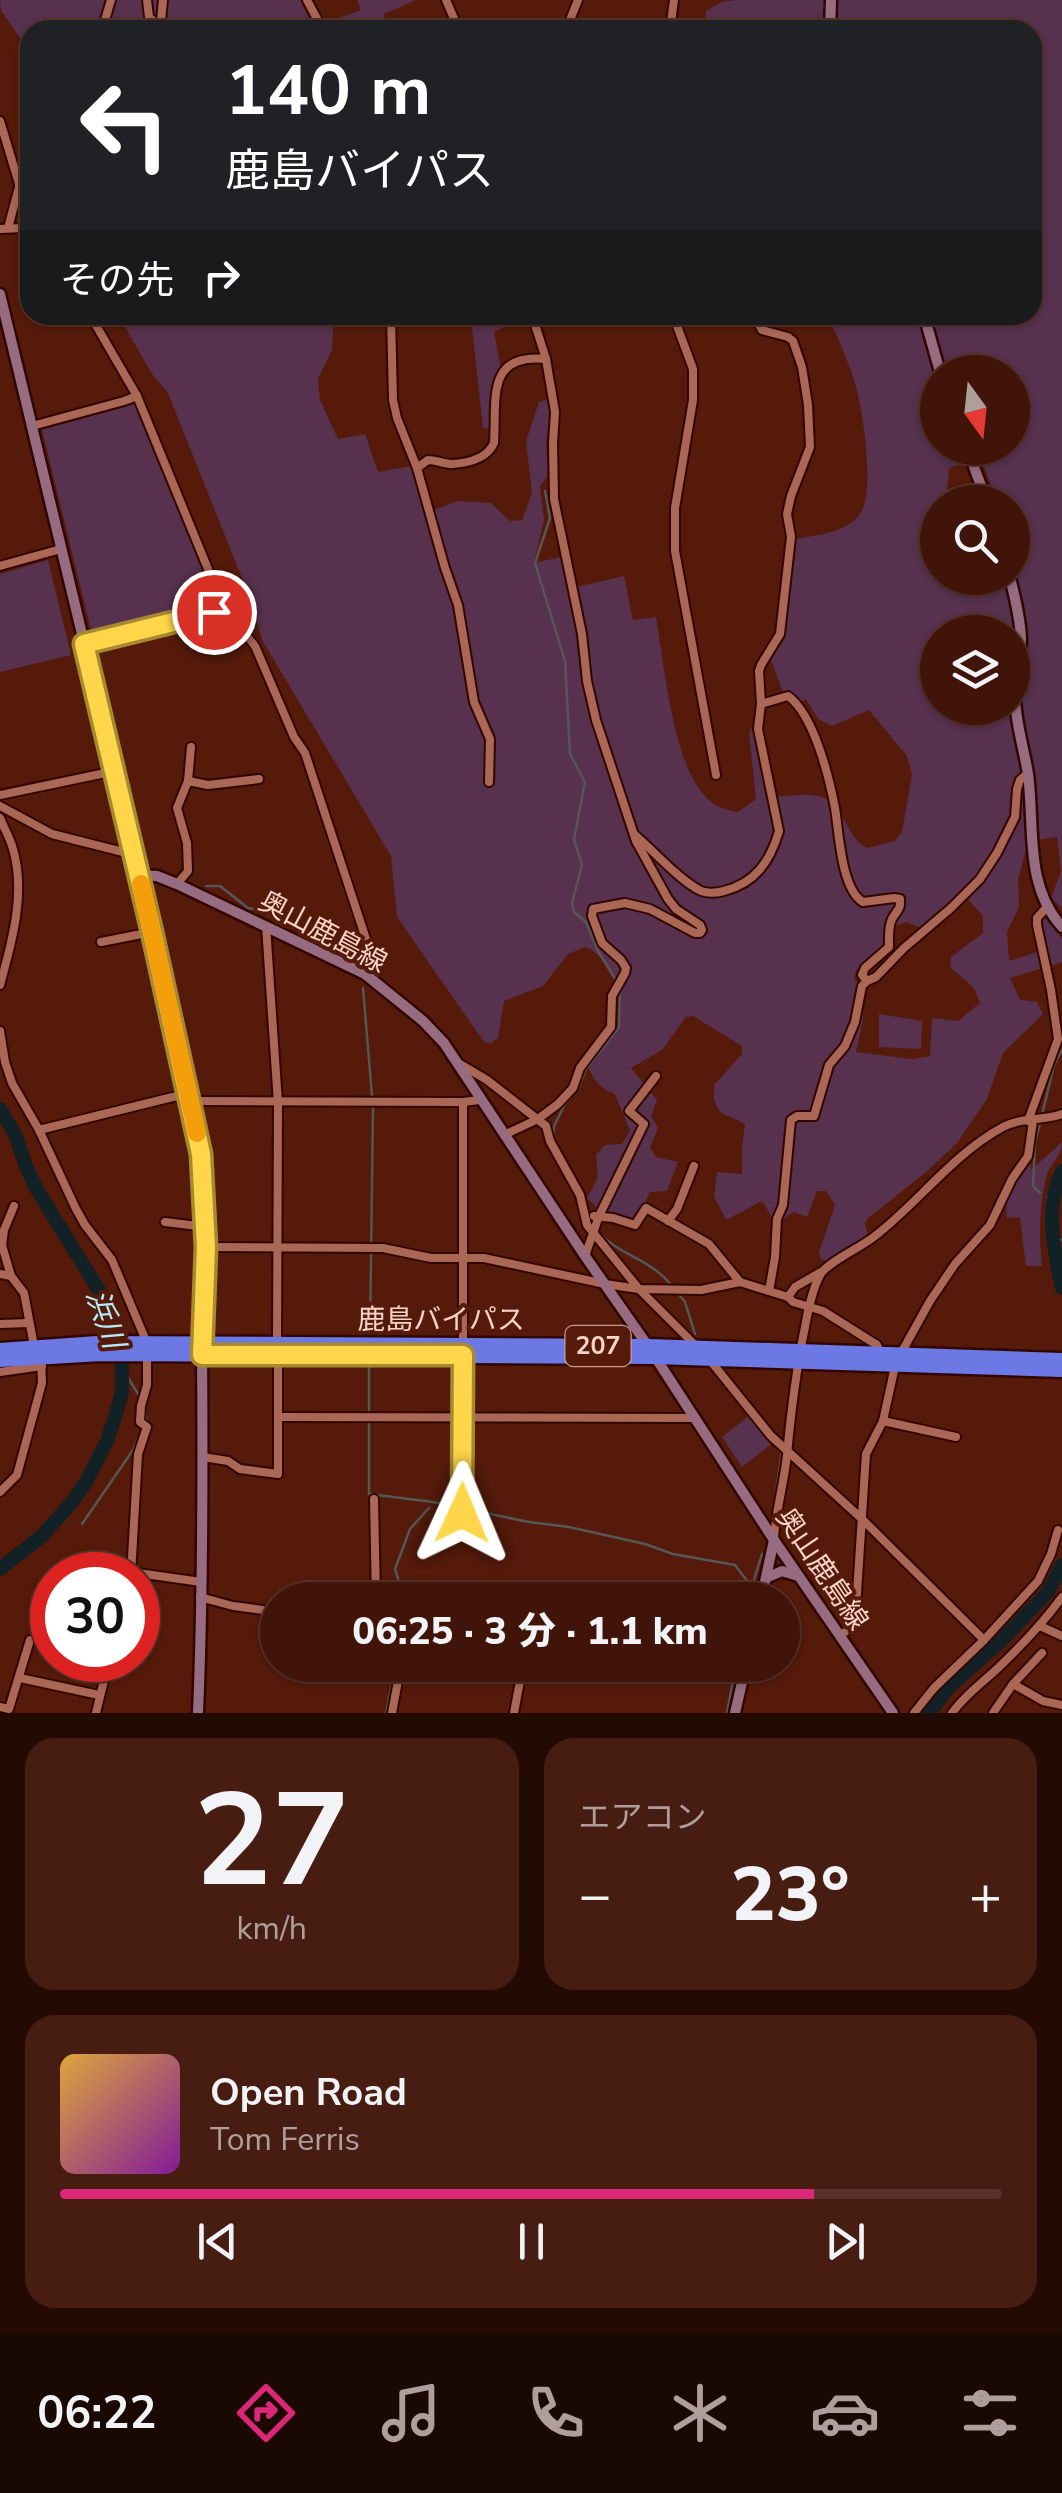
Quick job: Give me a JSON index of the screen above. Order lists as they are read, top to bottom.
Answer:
{
  "streets": {
    "highway": ["鹿島バイパス", "207"],
    "main road": ["奥山鹿島線"]
  },
  "crossings": [
    ["奥山鹿島線", "鹿島バイパス"]
  ],
  "water": ["浜川"],
  "north": "bottom",
  "page": {
    "turn": ["140 m", "鹿島バイパス"],
    "then": "その先",
    "limit": "30",
    "trip": "06:25 · 3 分 · 1.1 km",
    "tile": [
      ["27", "km/h"],
      "エアコン"
    ],
    "heat": ["−", "23°", "+"],
    "song": ["Open Road", "Tom Ferris"],
    "tabs": "06:22"
  }
}
